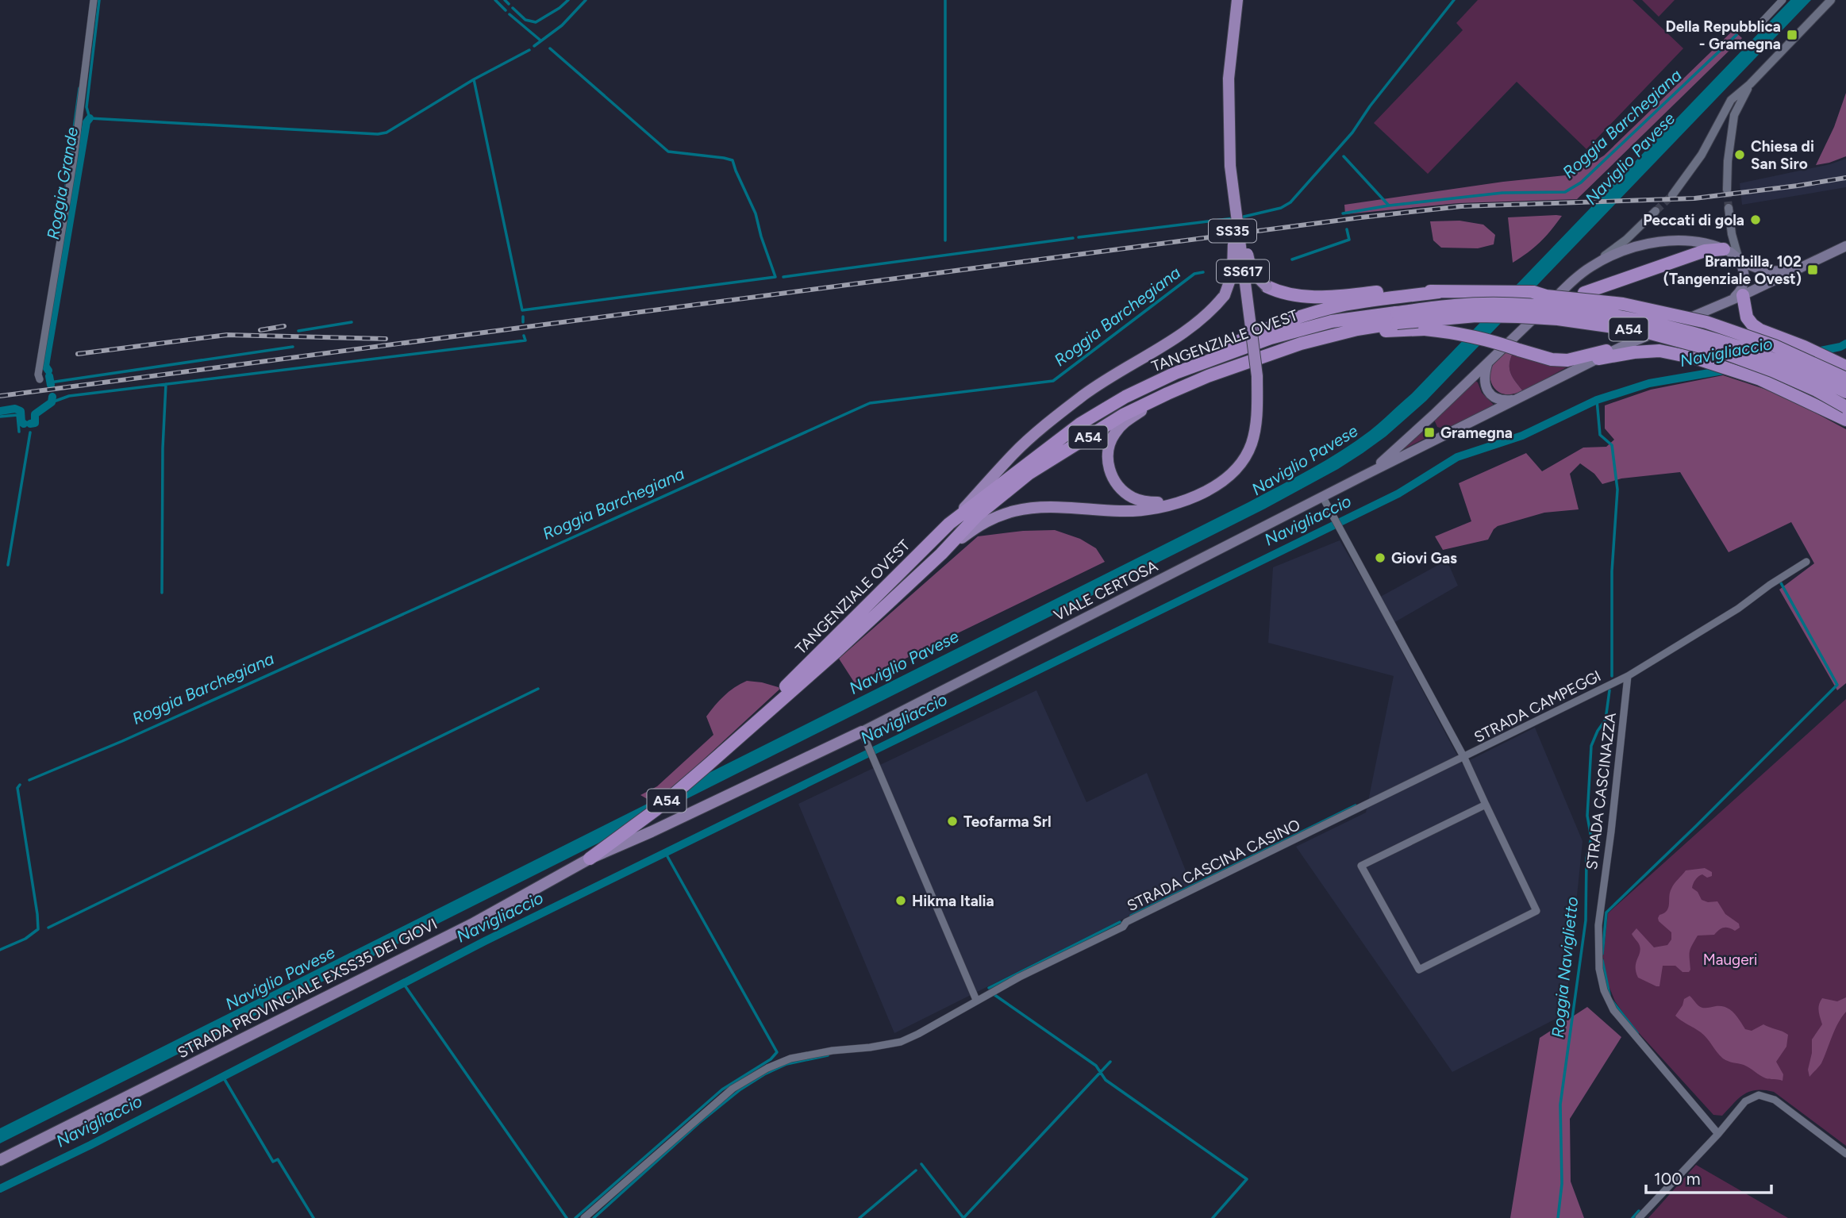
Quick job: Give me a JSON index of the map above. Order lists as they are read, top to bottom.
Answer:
{
  "streets": {
    "highway": [
      "SS35",
      "SS617",
      "A54",
      "TANGENZIALE OVEST",
      "STRADA PROVINCIALE EXSS35 DEI GIOVI"
    ],
    "main road": ["VIALE CERTOSA"],
    "street": ["STRADA CAMPEGGI", "STRADA CASCINAZZA", "STRADA CASCINA CASINO"]
  },
  "crossings": [
    ["SS35", "SS617"],
    ["SS35", "TANGENZIALE OVEST"],
    ["SS617", "TANGENZIALE OVEST"],
    ["TANGENZIALE OVEST", "STRADA PROVINCIALE EXSS35 DEI GIOVI"],
    ["VIALE CERTOSA", "STRADA CAMPEGGI"],
    ["STRADA CAMPEGGI", "STRADA CASCINAZZA"],
    ["STRADA CAMPEGGI", "STRADA CASCINA CASINO"]
  ],
  "water": [
    "Roggia Barchegiana",
    "Naviglio Pavese",
    "Roggia Grande",
    "Navigliaccio",
    "Roggia Naviglietto"
  ],
  "parks": ["Maugeri"],
  "places": {
    "transit": ["Della Repubblica - Gramegna", "Brambilla, 102 (Tangenziale Ovest)", "Gramegna"],
    "other": [
      "Chiesa di San Siro",
      "Peccati di gola",
      "Giovi Gas",
      "Teofarma Srl",
      "Hikma Italia"
    ]
  },
  "scale_bar": "100 m"
}
